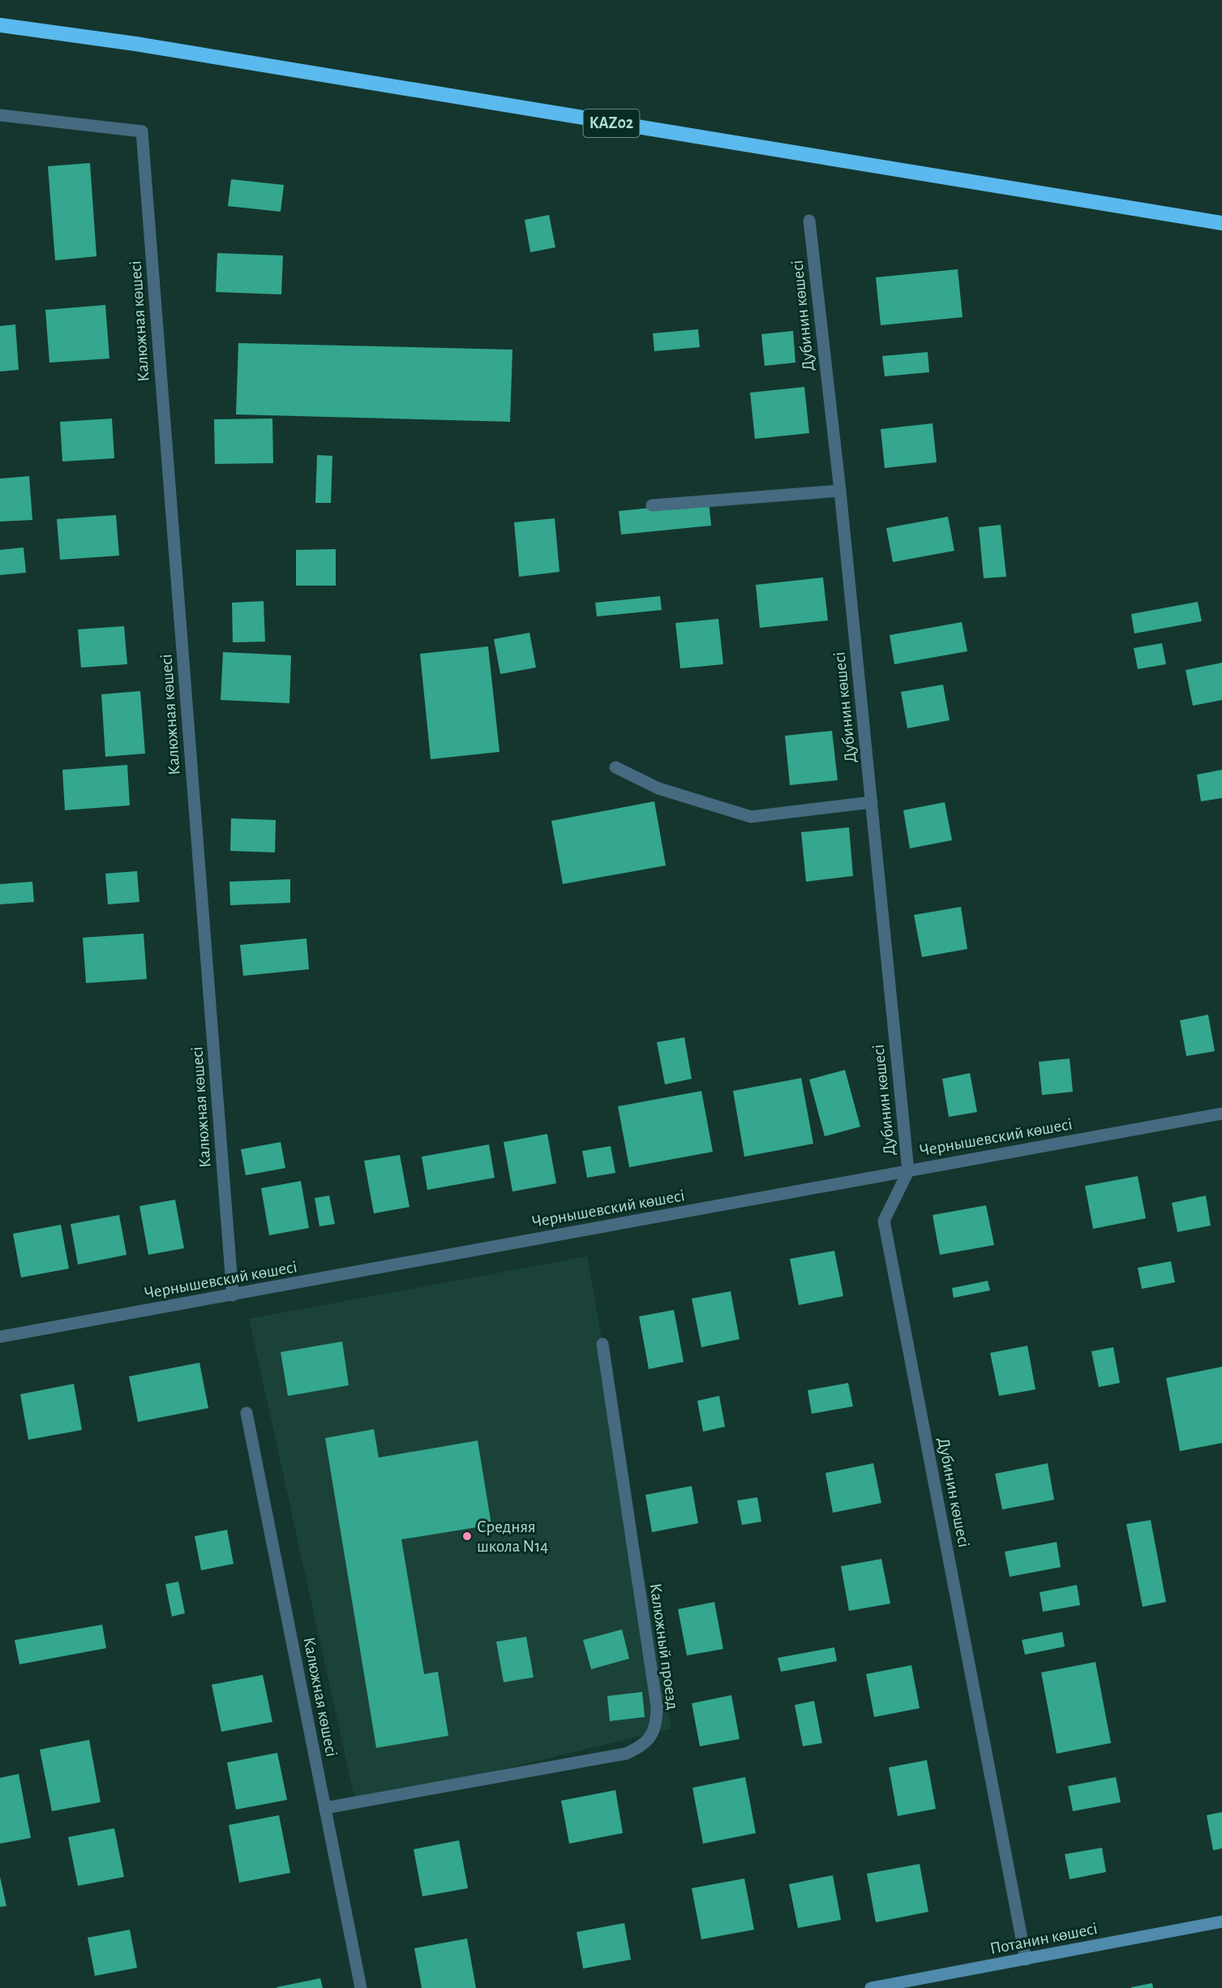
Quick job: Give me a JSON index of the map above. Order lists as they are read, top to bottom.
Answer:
{
  "streets": {
    "highway": ["KAZ02"],
    "main road": ["Потанин көшесі"],
    "street": [
      "Дубинин көшесі",
      "Калюжная көшесі",
      "Чернышевский көшесі",
      "Калюжный проезд"
    ]
  },
  "crossings": [
    ["Дубинин көшесі", "Чернышевский көшесі"],
    ["Дубинин көшесі", "Потанин көшесі"],
    ["Калюжная көшесі", "Чернышевский көшесі"],
    ["Калюжная көшесі", "Калюжный проезд"]
  ],
  "places": ["Средняя школа N14"]
}
